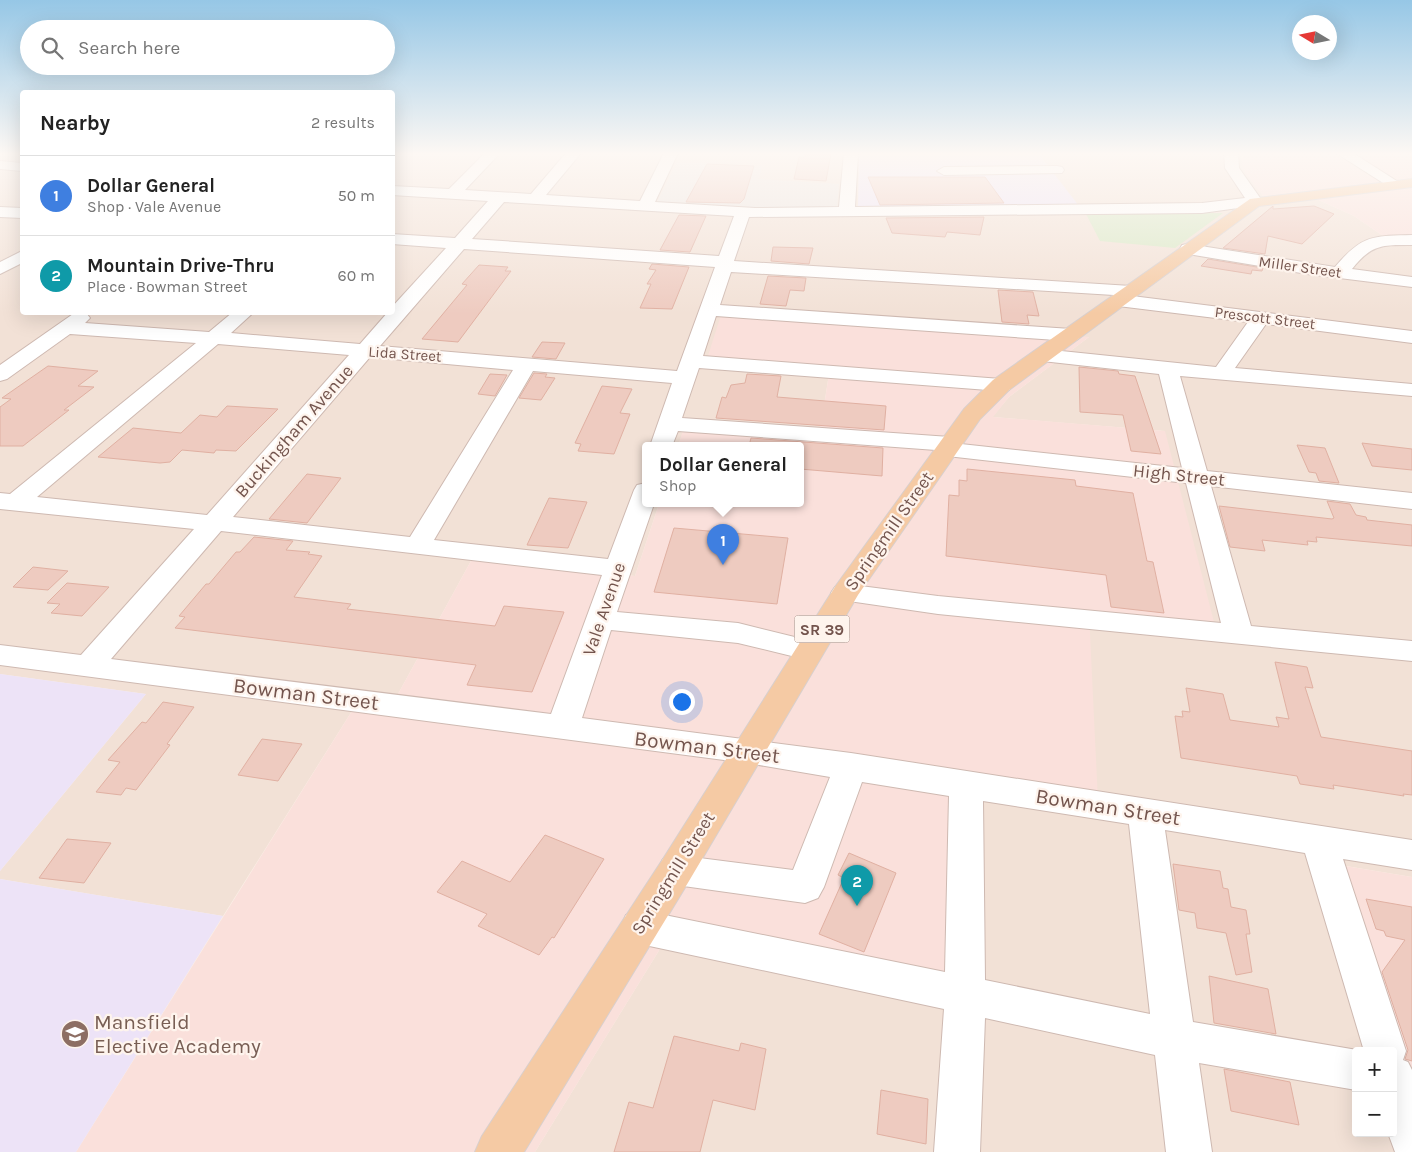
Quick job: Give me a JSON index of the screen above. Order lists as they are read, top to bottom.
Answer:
{
  "streets": {
    "main road": ["Springmill Street", "SR 39"],
    "street": [
      "Miller Street",
      "Prescott Street",
      "Lida Street",
      "Buckingham Avenue",
      "High Street",
      "Vale Avenue",
      "Bowman Street"
    ]
  },
  "crossings": [
    ["Miller Street", "Springmill Street"],
    ["Prescott Street", "Buckingham Avenue"],
    ["Prescott Street", "Springmill Street"],
    ["Lida Street", "Buckingham Avenue"],
    ["Lida Street", "Springmill Street"],
    ["Buckingham Avenue", "Bowman Street"],
    ["High Street", "Springmill Street"],
    ["Springmill Street", "Bowman Street"],
    ["Vale Avenue", "Bowman Street"]
  ],
  "places": {
    "school or university": ["Mansfield Elective Academy"]
  },
  "north": "left",
  "page": {
    "search": "Search here",
    "heading": ["Nearby", "2 results"],
    "list": [
      {
        "mark": "1",
        "name": "Dollar General",
        "note": "Shop · Vale Avenue",
        "value": "50 m"
      },
      {
        "mark": "2",
        "name": "Mountain Drive-Thru",
        "note": "Place · Bowman Street",
        "value": "60 m"
      }
    ],
    "popup": ["Dollar General", "Shop"],
    "pins": ["1", "2"],
    "map_buttons": ["+", "−"]
  }
}
